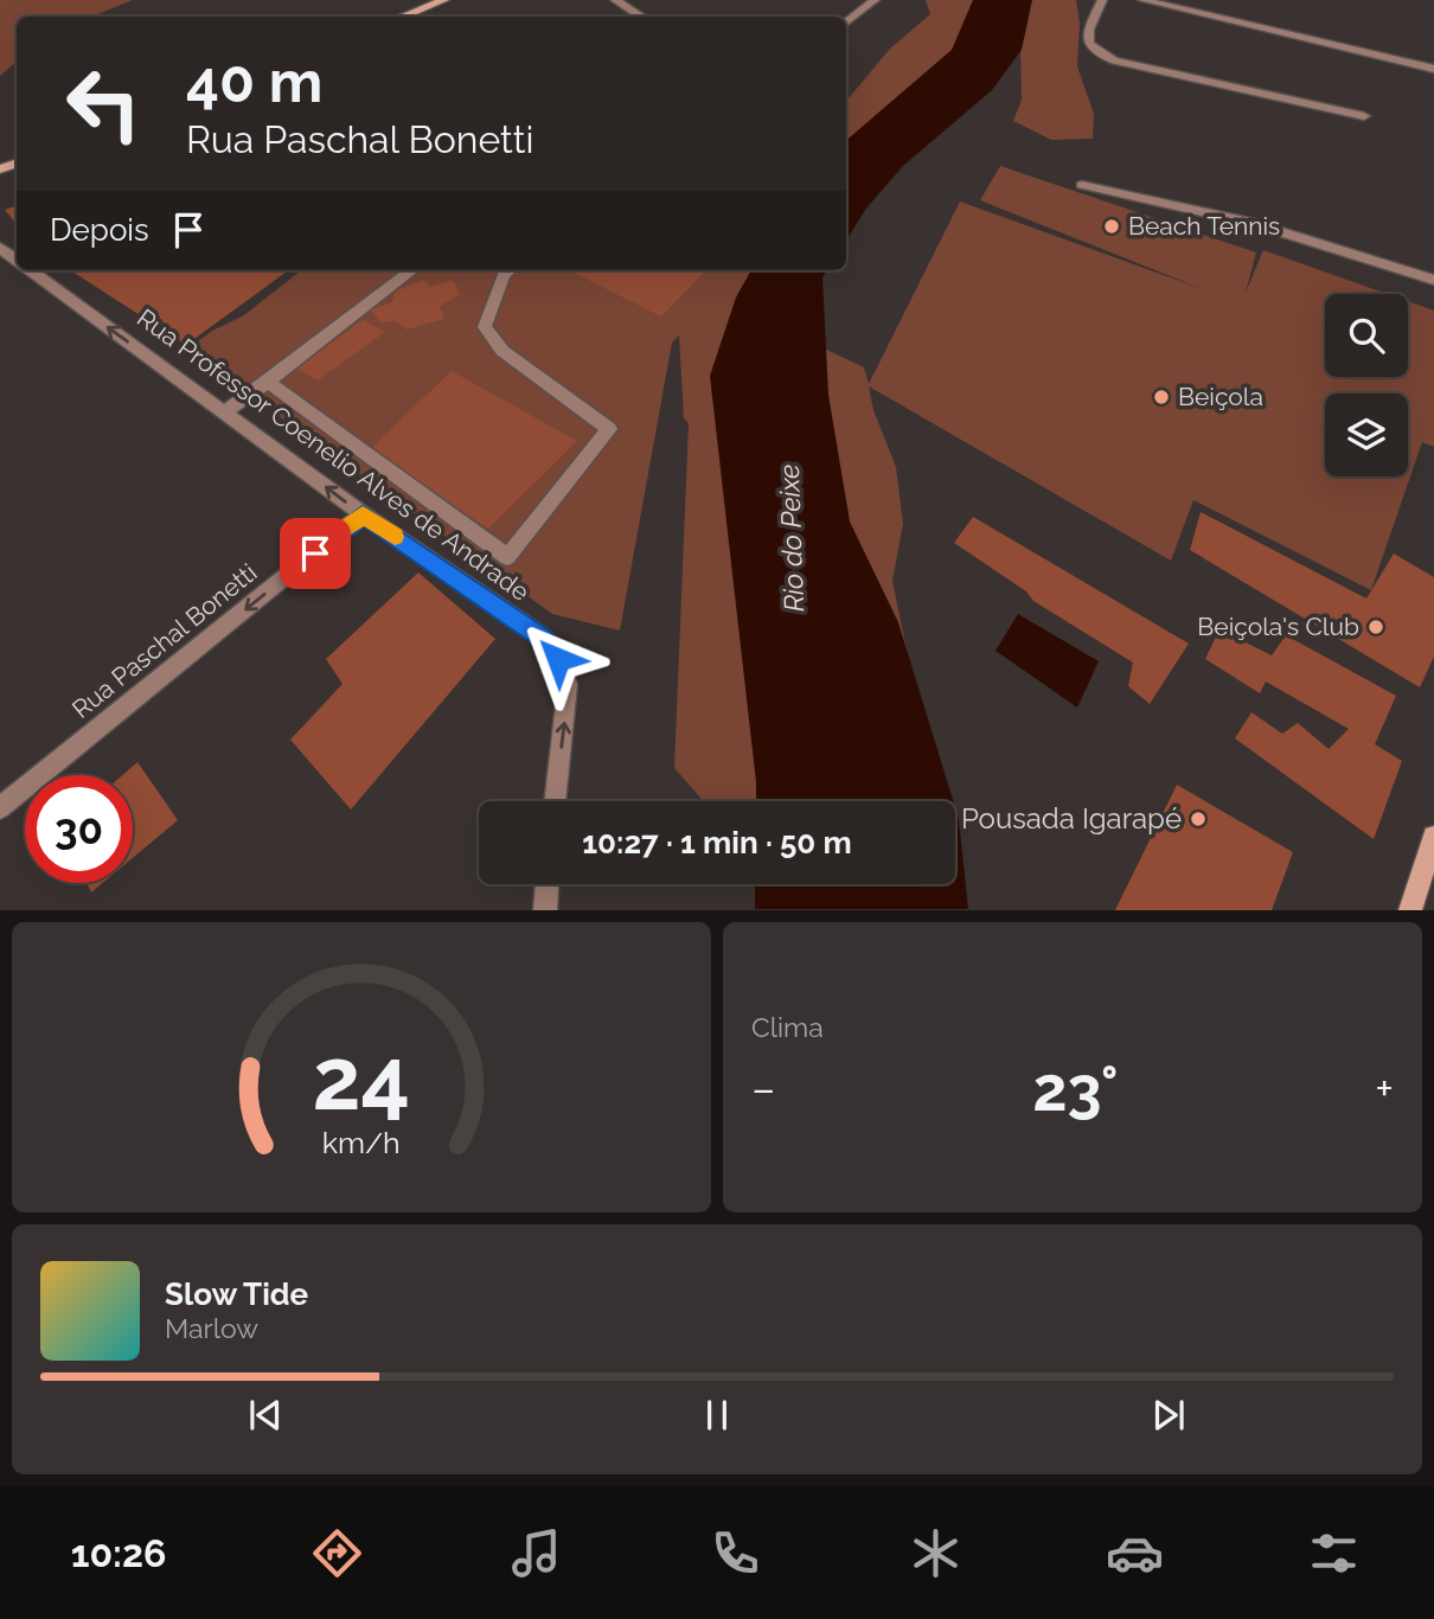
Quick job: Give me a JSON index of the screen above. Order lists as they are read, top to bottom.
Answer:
{
  "streets": {
    "street": ["Rua Professor Coenelio Alves de Andrade", "Rua Paschal Bonetti"]
  },
  "crossings": [
    ["Rua Professor Coenelio Alves de Andrade", "Rua Paschal Bonetti"]
  ],
  "one_way": ["Rua Professor Coenelio Alves de Andrade", "Rua Paschal Bonetti"],
  "water": ["Rio do Peixe"],
  "places": [
    "Beach Tennis",
    "Beiçola",
    "Beiçola's Club",
    "Pousada Igarapé"
  ],
  "page": {
    "turn": ["40 m", "Rua Paschal Bonetti"],
    "then": "Depois",
    "limit": "30",
    "trip": "10:27 · 1 min · 50 m",
    "tile": "Clima",
    "heat": ["−", "23°", "+"],
    "song": ["Slow Tide", "Marlow"],
    "tabs": "10:26",
    "gauge": ["24", "km/h"]
  }
}
